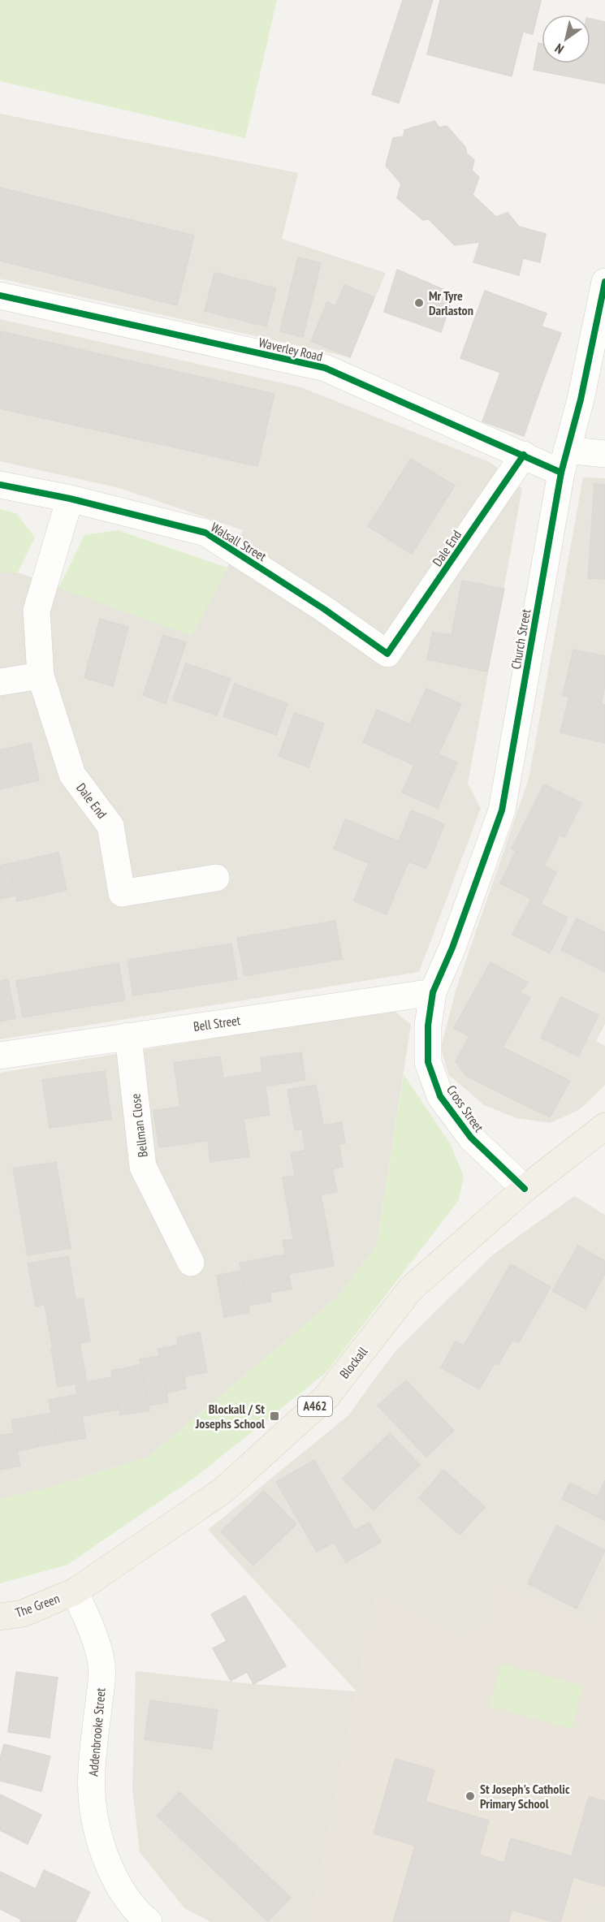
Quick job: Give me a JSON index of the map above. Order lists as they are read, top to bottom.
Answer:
{
  "streets": {
    "main road": ["Blockall", "A462", "The Green"],
    "street": [
      "Waverley Road",
      "Walsall Street",
      "Dale End",
      "Church Street",
      "Bell Street",
      "Cross Street",
      "Bellman Close",
      "Addenbrooke Street"
    ]
  },
  "crossings": [
    ["Waverley Road", "Dale End"],
    ["Waverley Road", "Church Street"],
    ["Walsall Street", "Dale End"],
    ["Church Street", "Bell Street"],
    ["Church Street", "Cross Street"],
    ["Bell Street", "Cross Street"],
    ["Bell Street", "Bellman Close"],
    ["Cross Street", "Blockall"],
    ["Cross Street", "A462"],
    ["Blockall", "A462"],
    ["Blockall", "The Green"],
    ["Blockall", "Addenbrooke Street"],
    ["The Green", "Addenbrooke Street"]
  ],
  "places": {
    "other": ["Mr Tyre Darlaston", "St Joseph's Catholic Primary School"],
    "transit": ["Blockall / St Josephs School"]
  },
  "north": "bottom left"
}
